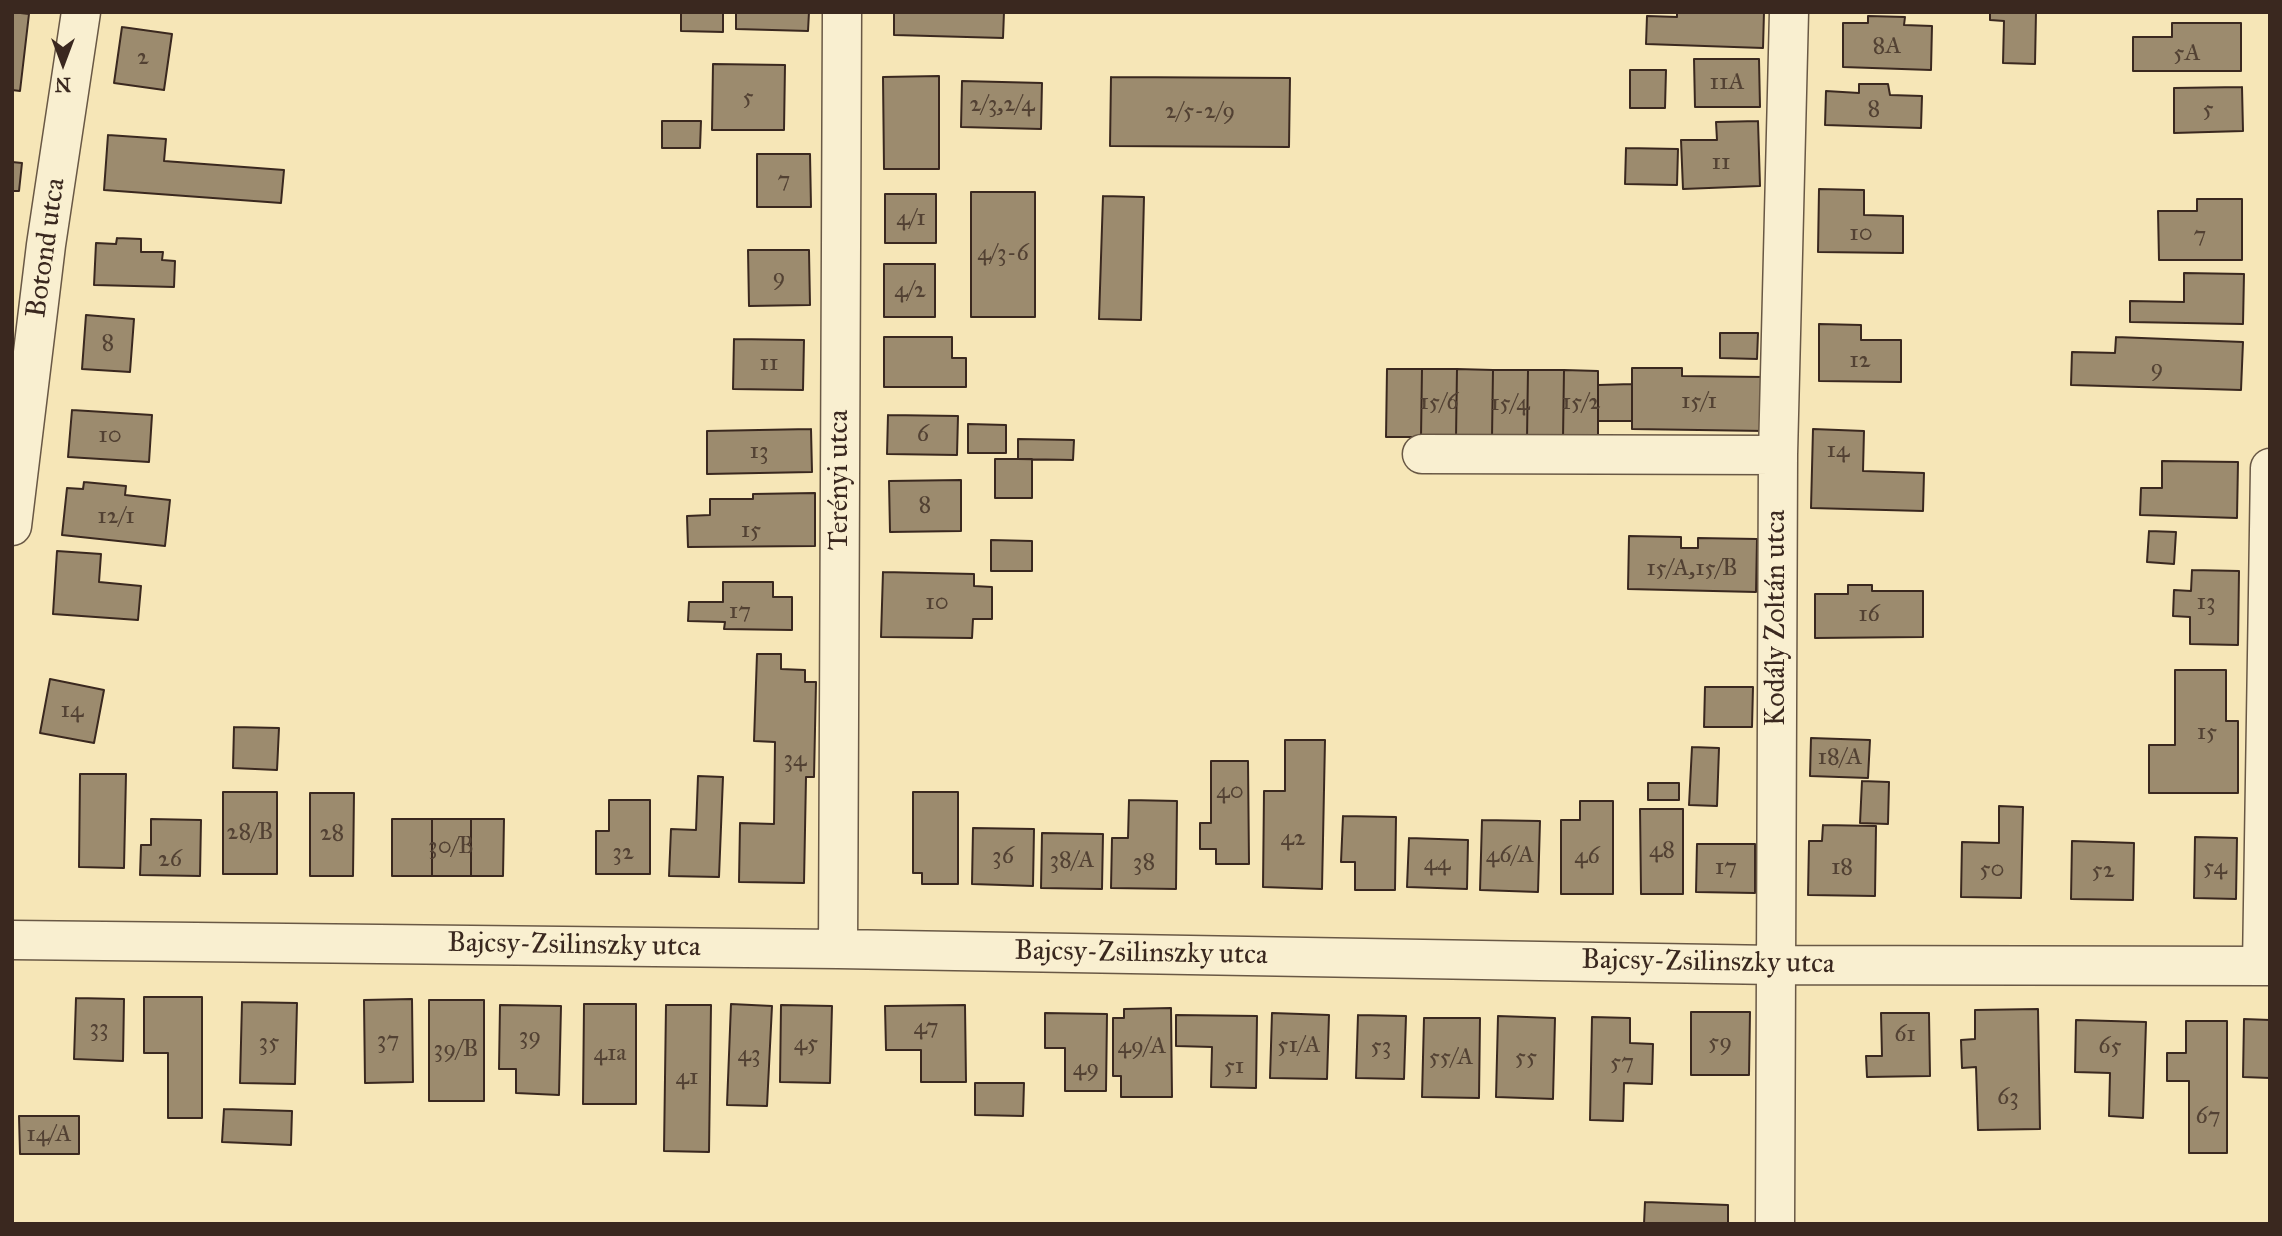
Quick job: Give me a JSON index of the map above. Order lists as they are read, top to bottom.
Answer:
{
  "streets": {
    "street": [
      "Botond utca",
      "Terényi utca",
      "Kodály Zoltán utca",
      "Bajcsy-Zsilinszky utca"
    ]
  },
  "crossings": [
    ["Terényi utca", "Bajcsy-Zsilinszky utca"],
    ["Kodály Zoltán utca", "Bajcsy-Zsilinszky utca"]
  ],
  "house_numbers": [
    "8A",
    "5A",
    "2",
    "11A",
    "5",
    "2/3,2/4",
    "8",
    "5",
    "2/5-2/9",
    "11",
    "7",
    "4/1",
    "10",
    "7",
    "4/3-6",
    "9",
    "4/2",
    "8",
    "12",
    "11",
    "9",
    "15/1",
    "15/6",
    "15/2",
    "15/4",
    "6",
    "10",
    "14",
    "13",
    "8",
    "12/1",
    "15",
    "15/A,15/B",
    "10",
    "13",
    "17",
    "16",
    "14",
    "15",
    "18/A",
    "34",
    "40",
    "28/B",
    "28",
    "42",
    "30/B",
    "48",
    "32",
    "46/A",
    "36",
    "46",
    "26",
    "38/A",
    "38",
    "44",
    "17",
    "18",
    "54",
    "50",
    "52",
    "47",
    "33",
    "61",
    "39",
    "37",
    "35",
    "59",
    "45",
    "51/A",
    "49/A",
    "53",
    "65",
    "39/B",
    "41a",
    "43",
    "55/A",
    "55",
    "57",
    "51",
    "49",
    "41",
    "63",
    "67",
    "14/A"
  ],
  "north": "bottom"
}
